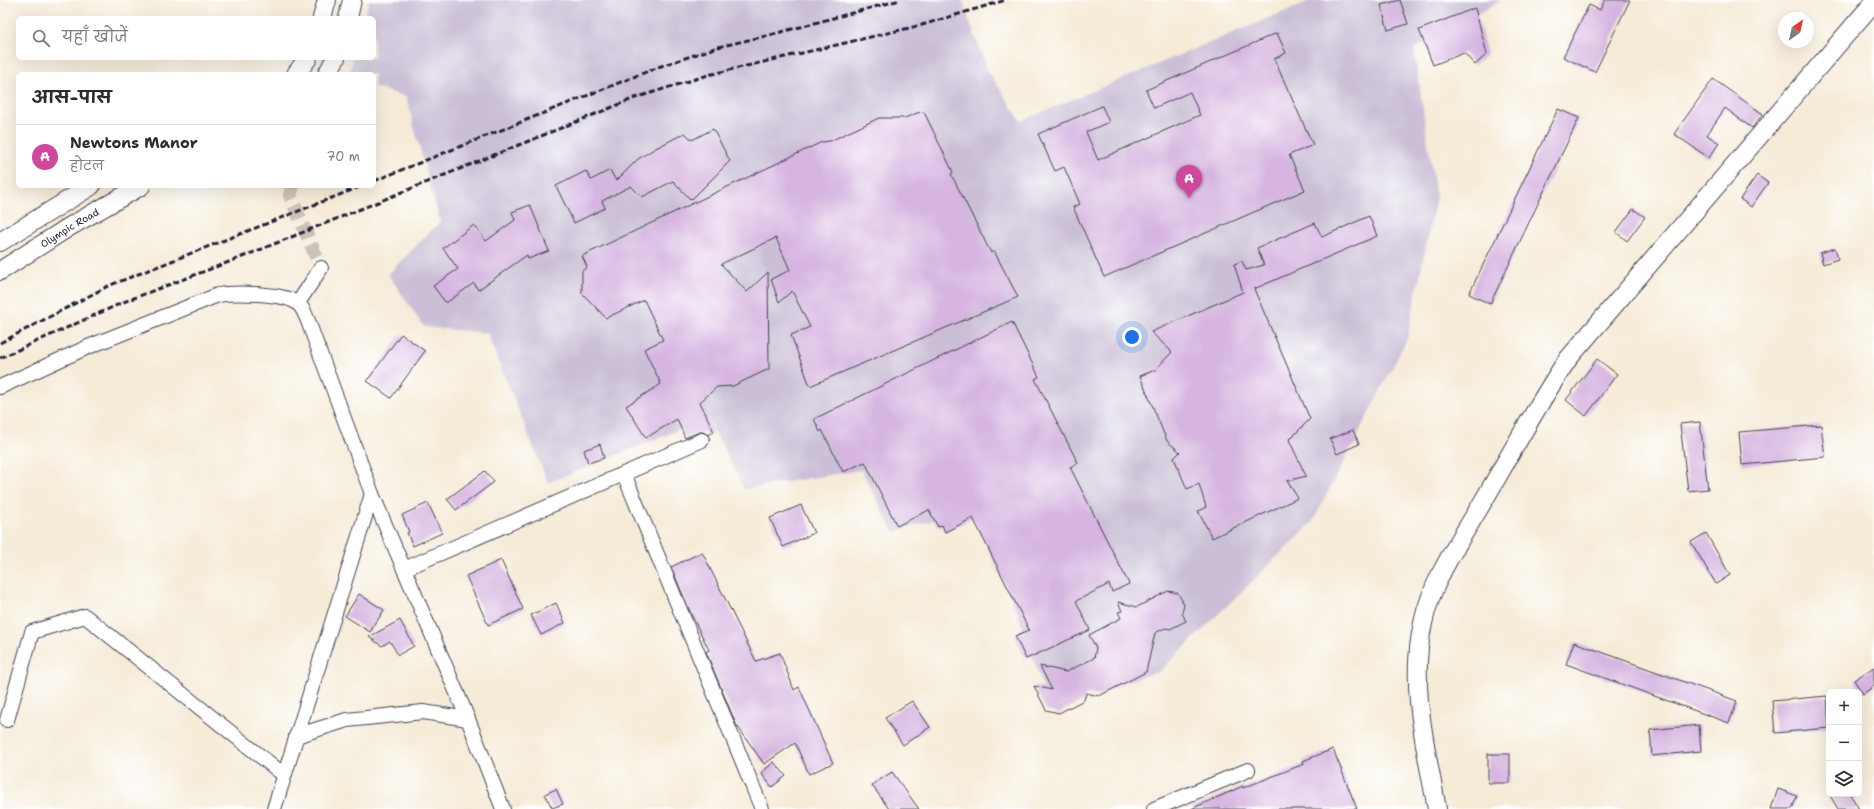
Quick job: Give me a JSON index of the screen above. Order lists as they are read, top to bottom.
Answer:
{
  "streets": {
    "street": ["Olympic Road"]
  },
  "north": "top right",
  "page": {
    "search": "यहाँ खोजें",
    "heading": "आस-पास",
    "list": [
      {
        "mark": "A",
        "name": "Newtons Manor",
        "note": "होटल",
        "value": "70 m"
      }
    ],
    "pins": "A",
    "map_buttons": ["+", "−"]
  }
}
